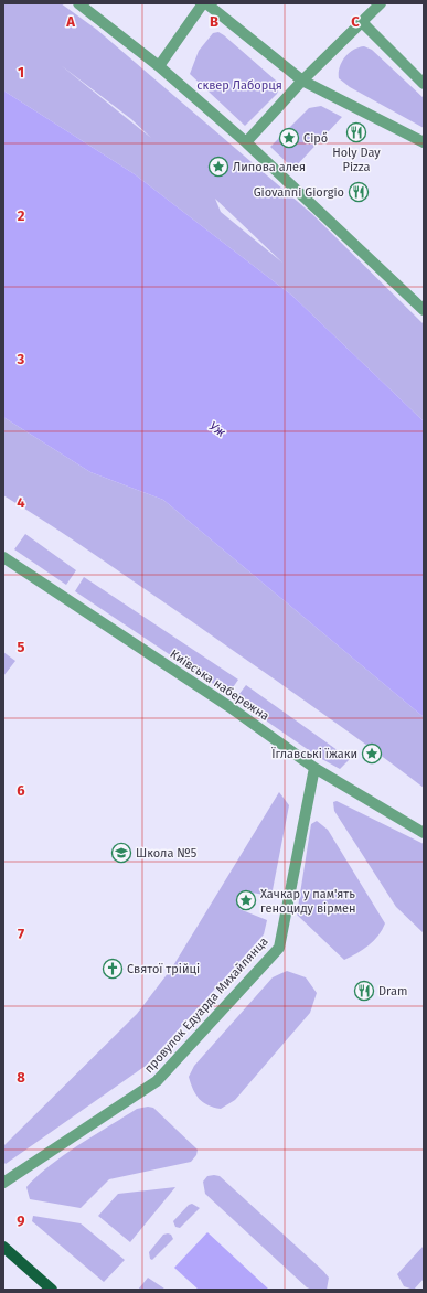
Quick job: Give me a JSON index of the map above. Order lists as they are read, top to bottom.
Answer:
{
  "streets": {
    "street": ["Київська набережна", "провулок Едуарда Михайлянца"]
  },
  "crossings": [
    ["Київська набережна", "провулок Едуарда Михайлянца"]
  ],
  "water": ["Уж"],
  "parks": ["сквер Лаборця"],
  "places": {
    "restaurant": ["Holy Day Pizza", "Giovanni Giorgio", "Dram"],
    "place": [
      "Cipő",
      "Липова алея",
      "Їглавські їжаки",
      "Хачкар у пам'ять геноциду вірмен"
    ],
    "school or university": ["Школа №5"],
    "church": ["Святої трійці"]
  },
  "grid": {
    "columns": ["A", "B", "C"],
    "rows": [
      "1",
      "2",
      "3",
      "4",
      "5",
      "6",
      "7",
      "8",
      "9"
    ]
  }
}
